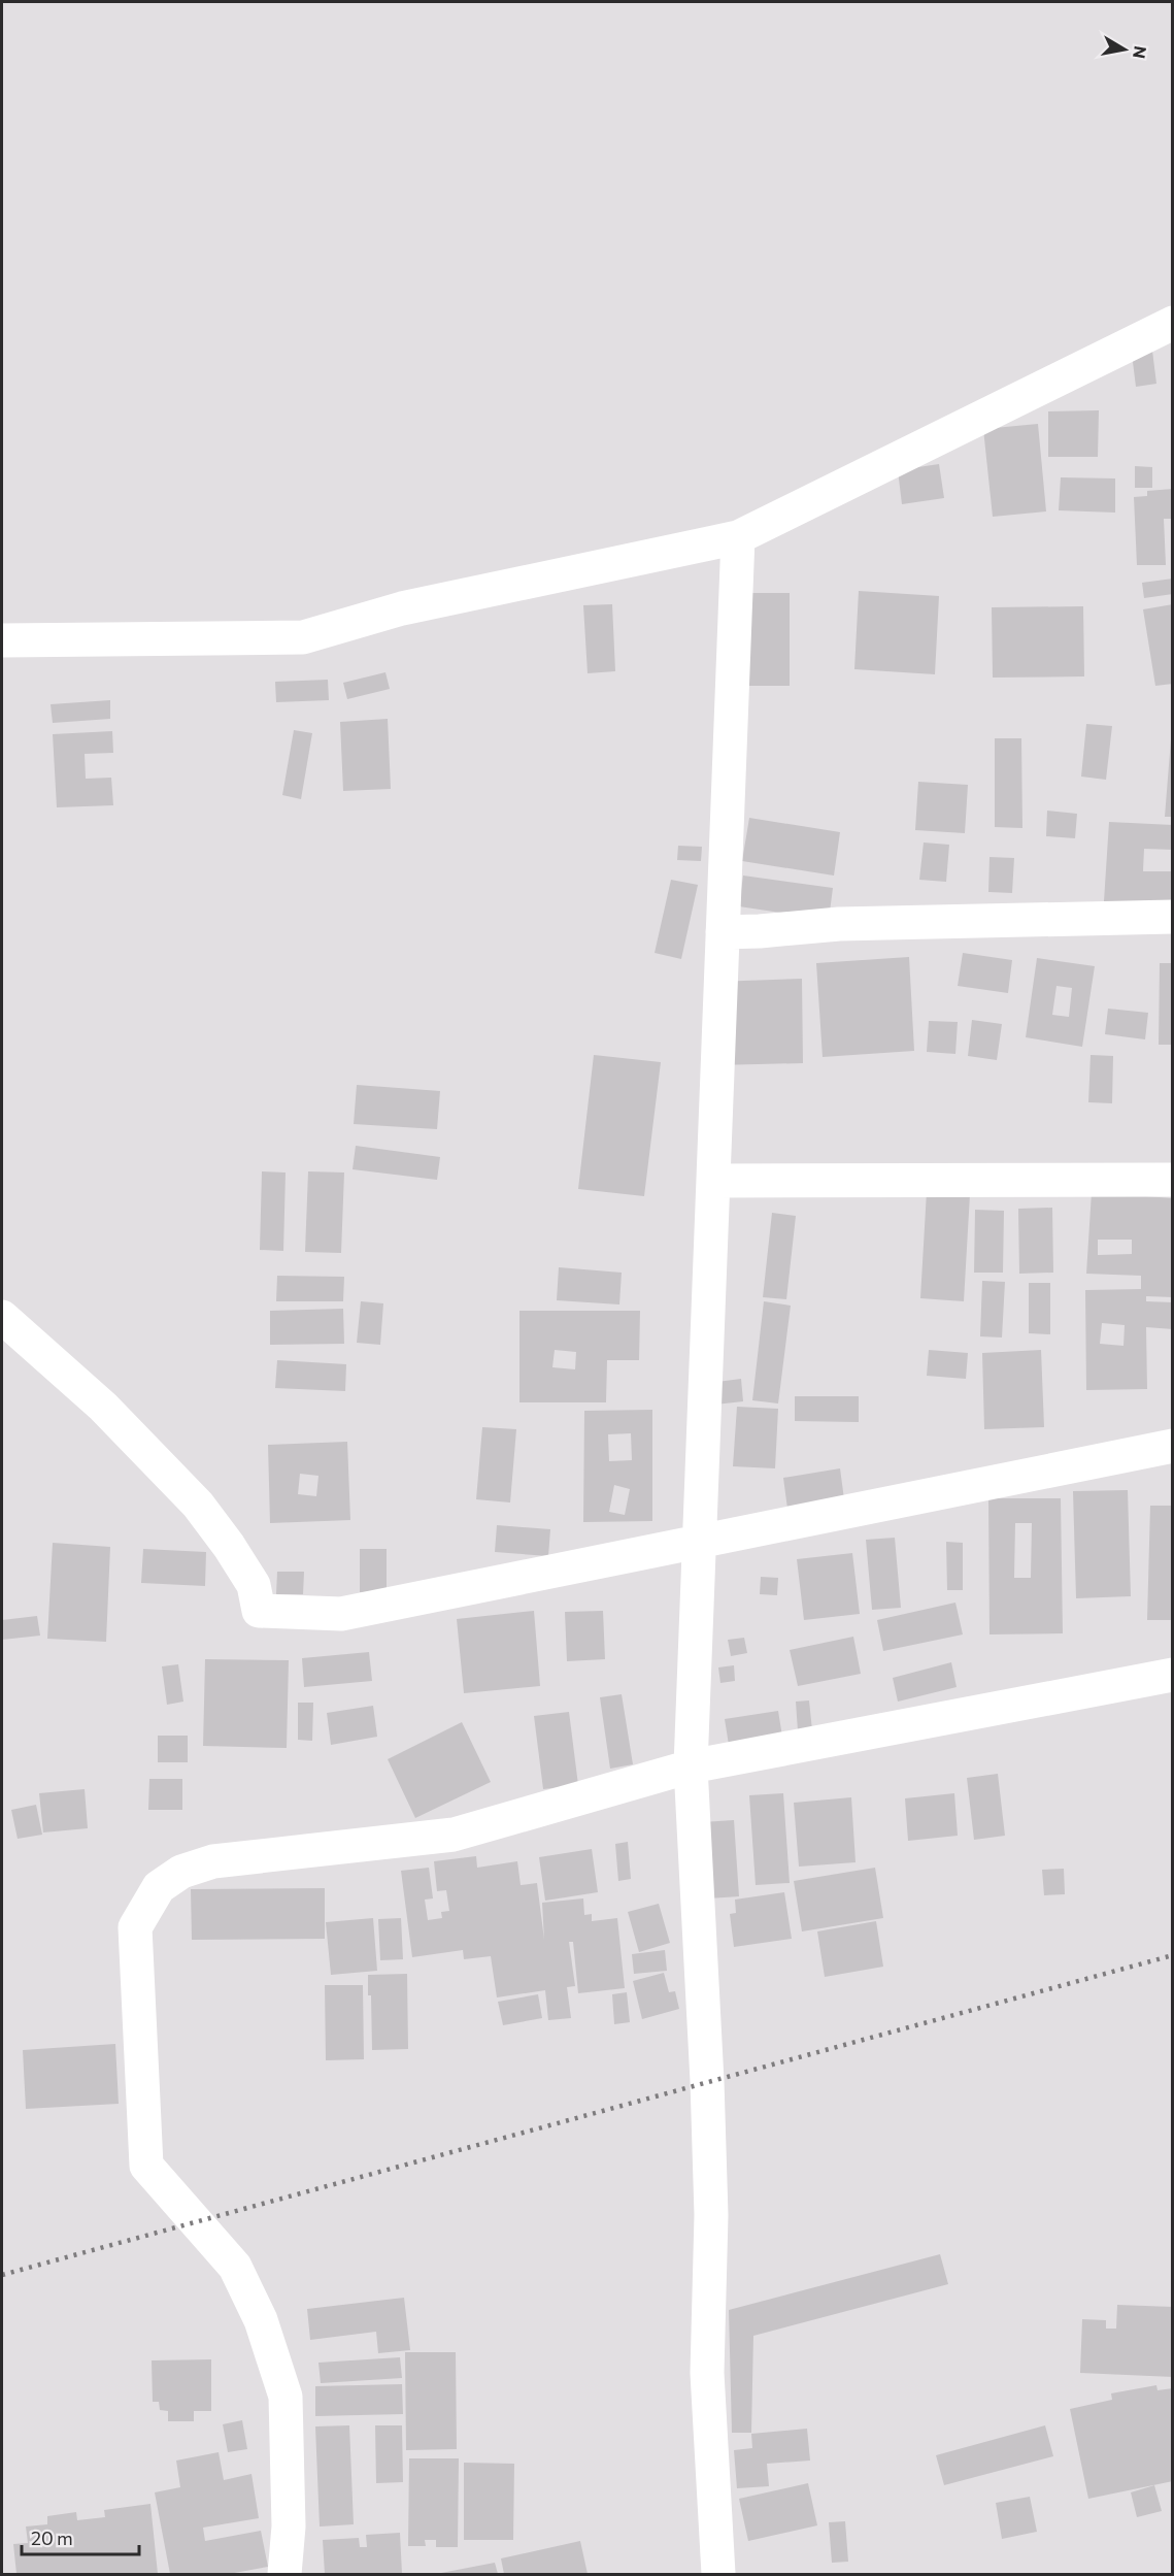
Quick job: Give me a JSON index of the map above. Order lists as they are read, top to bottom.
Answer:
{
  "scale_bar": "20 m",
  "north": "right"
}
